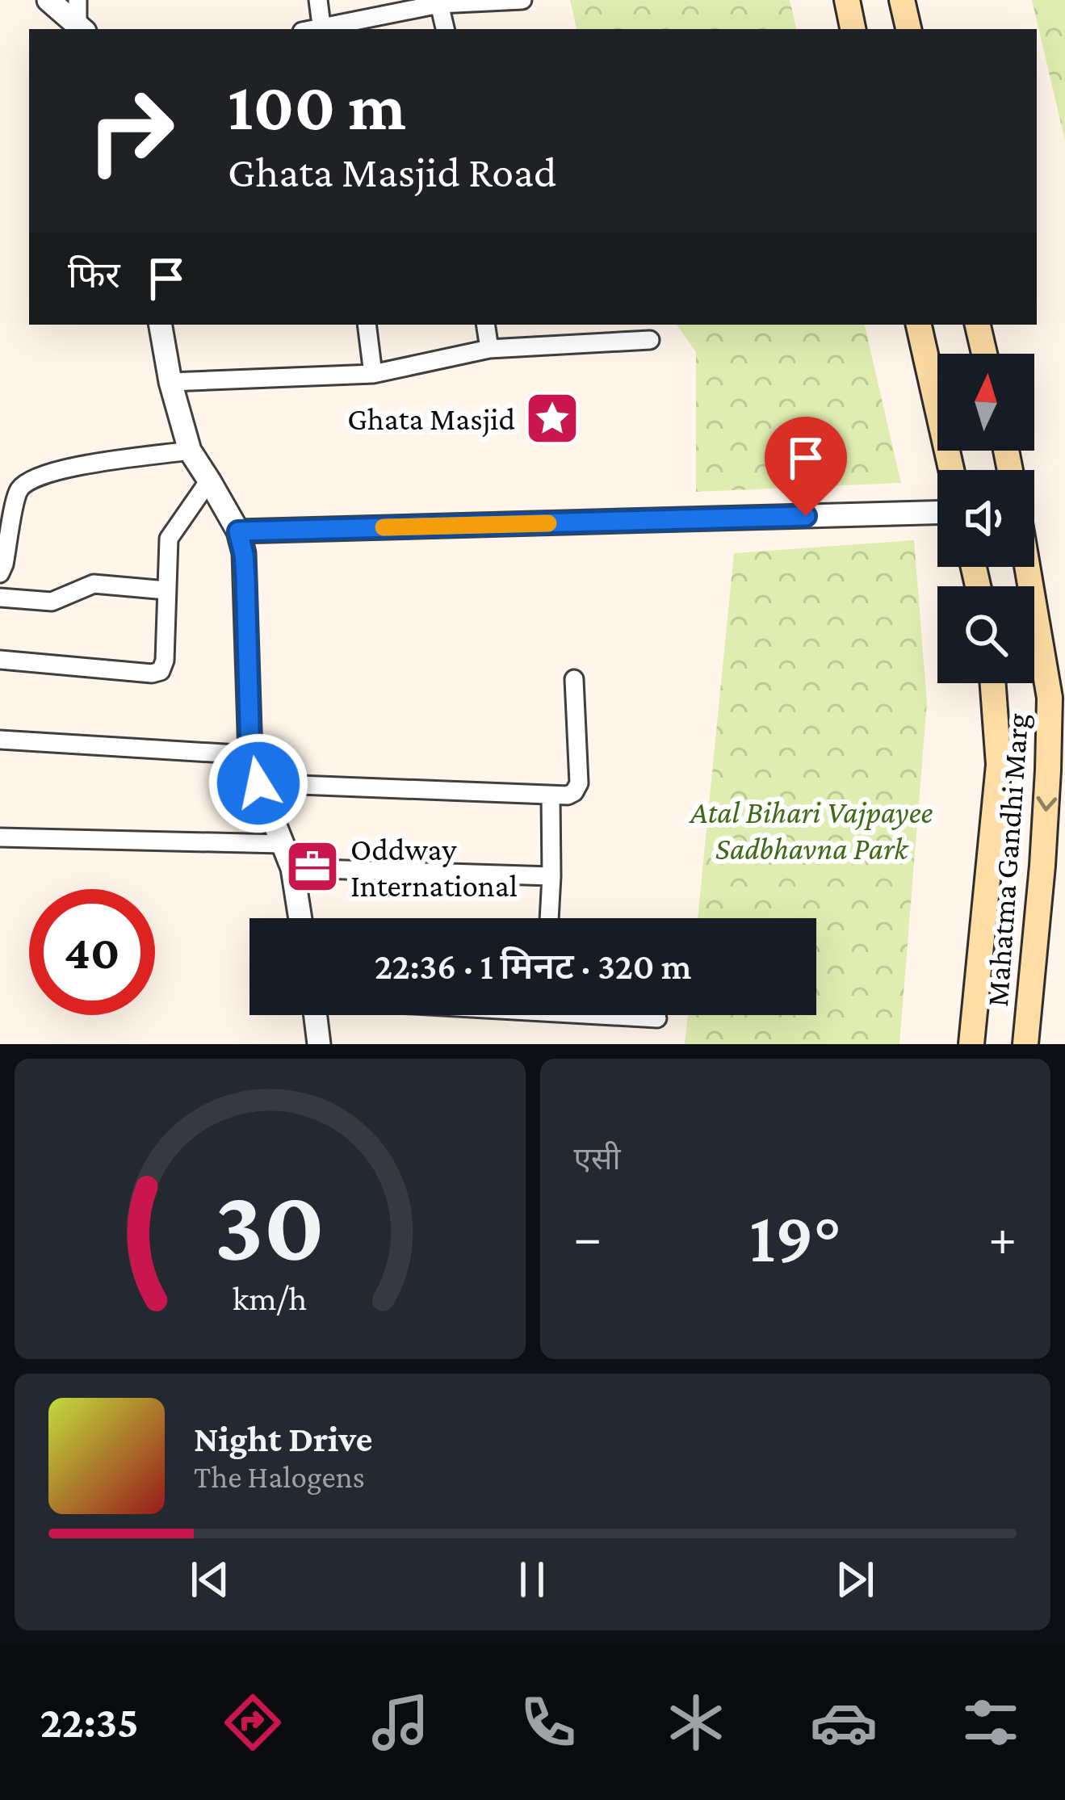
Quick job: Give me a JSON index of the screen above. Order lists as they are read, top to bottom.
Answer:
{
  "streets": {
    "main road": ["Mahatma Gandhi Marg"]
  },
  "parks": ["Atal Bihari Vajpayee Sadbhavna Park"],
  "places": {
    "place": ["Ghata Masjid"],
    "office": ["Oddway International"]
  },
  "north": "top",
  "page": {
    "turn": ["100 m", "Ghata Masjid Road"],
    "then": "फिर",
    "limit": "40",
    "trip": "22:36 · 1 मिनट · 320 m",
    "tile": "एसी",
    "heat": ["−", "19°", "+"],
    "song": ["Night Drive", "The Halogens"],
    "tabs": "22:35",
    "gauge": ["30", "km/h"]
  }
}
